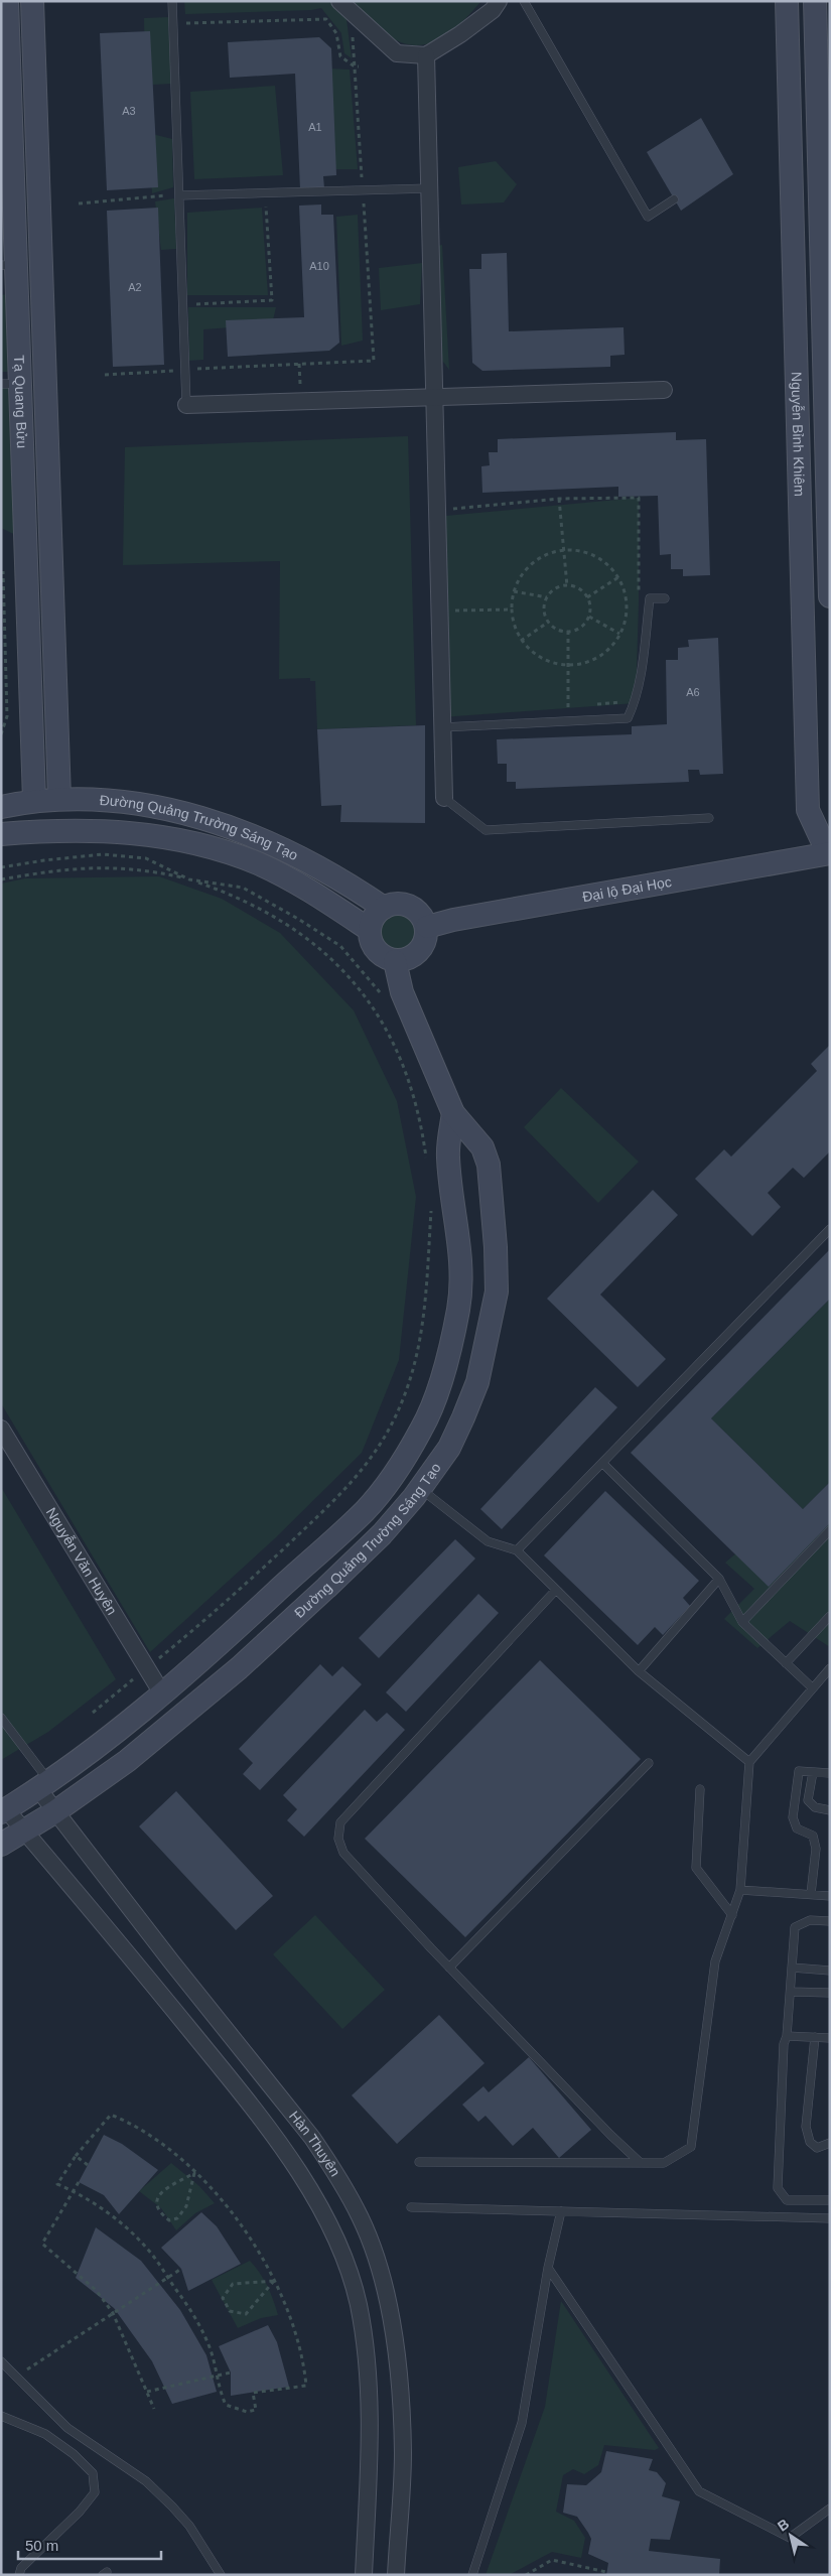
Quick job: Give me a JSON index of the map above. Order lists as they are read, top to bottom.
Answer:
{
  "streets": {
    "street": [
      "Tạ Quang Bửu",
      "Nguyễn Bỉnh Khiêm",
      "Đường Quảng Trường Sáng Tạo",
      "Đại lộ Đại Học",
      "Nguyễn Văn Huyên",
      "Hàn Thuyên"
    ]
  },
  "crossings": [
    ["Tạ Quang Bửu", "Đường Quảng Trường Sáng Tạo"],
    ["Nguyễn Bỉnh Khiêm", "Đại lộ Đại Học"],
    ["Đường Quảng Trường Sáng Tạo", "Đại lộ Đại Học"],
    ["Đường Quảng Trường Sáng Tạo", "Nguyễn Văn Huyên"],
    ["Đường Quảng Trường Sáng Tạo", "Hàn Thuyên"]
  ],
  "house_numbers": [
    "A3",
    "A1",
    "A10",
    "A2",
    "A6"
  ],
  "scale_bar": "50 m",
  "north": "top left"
}
